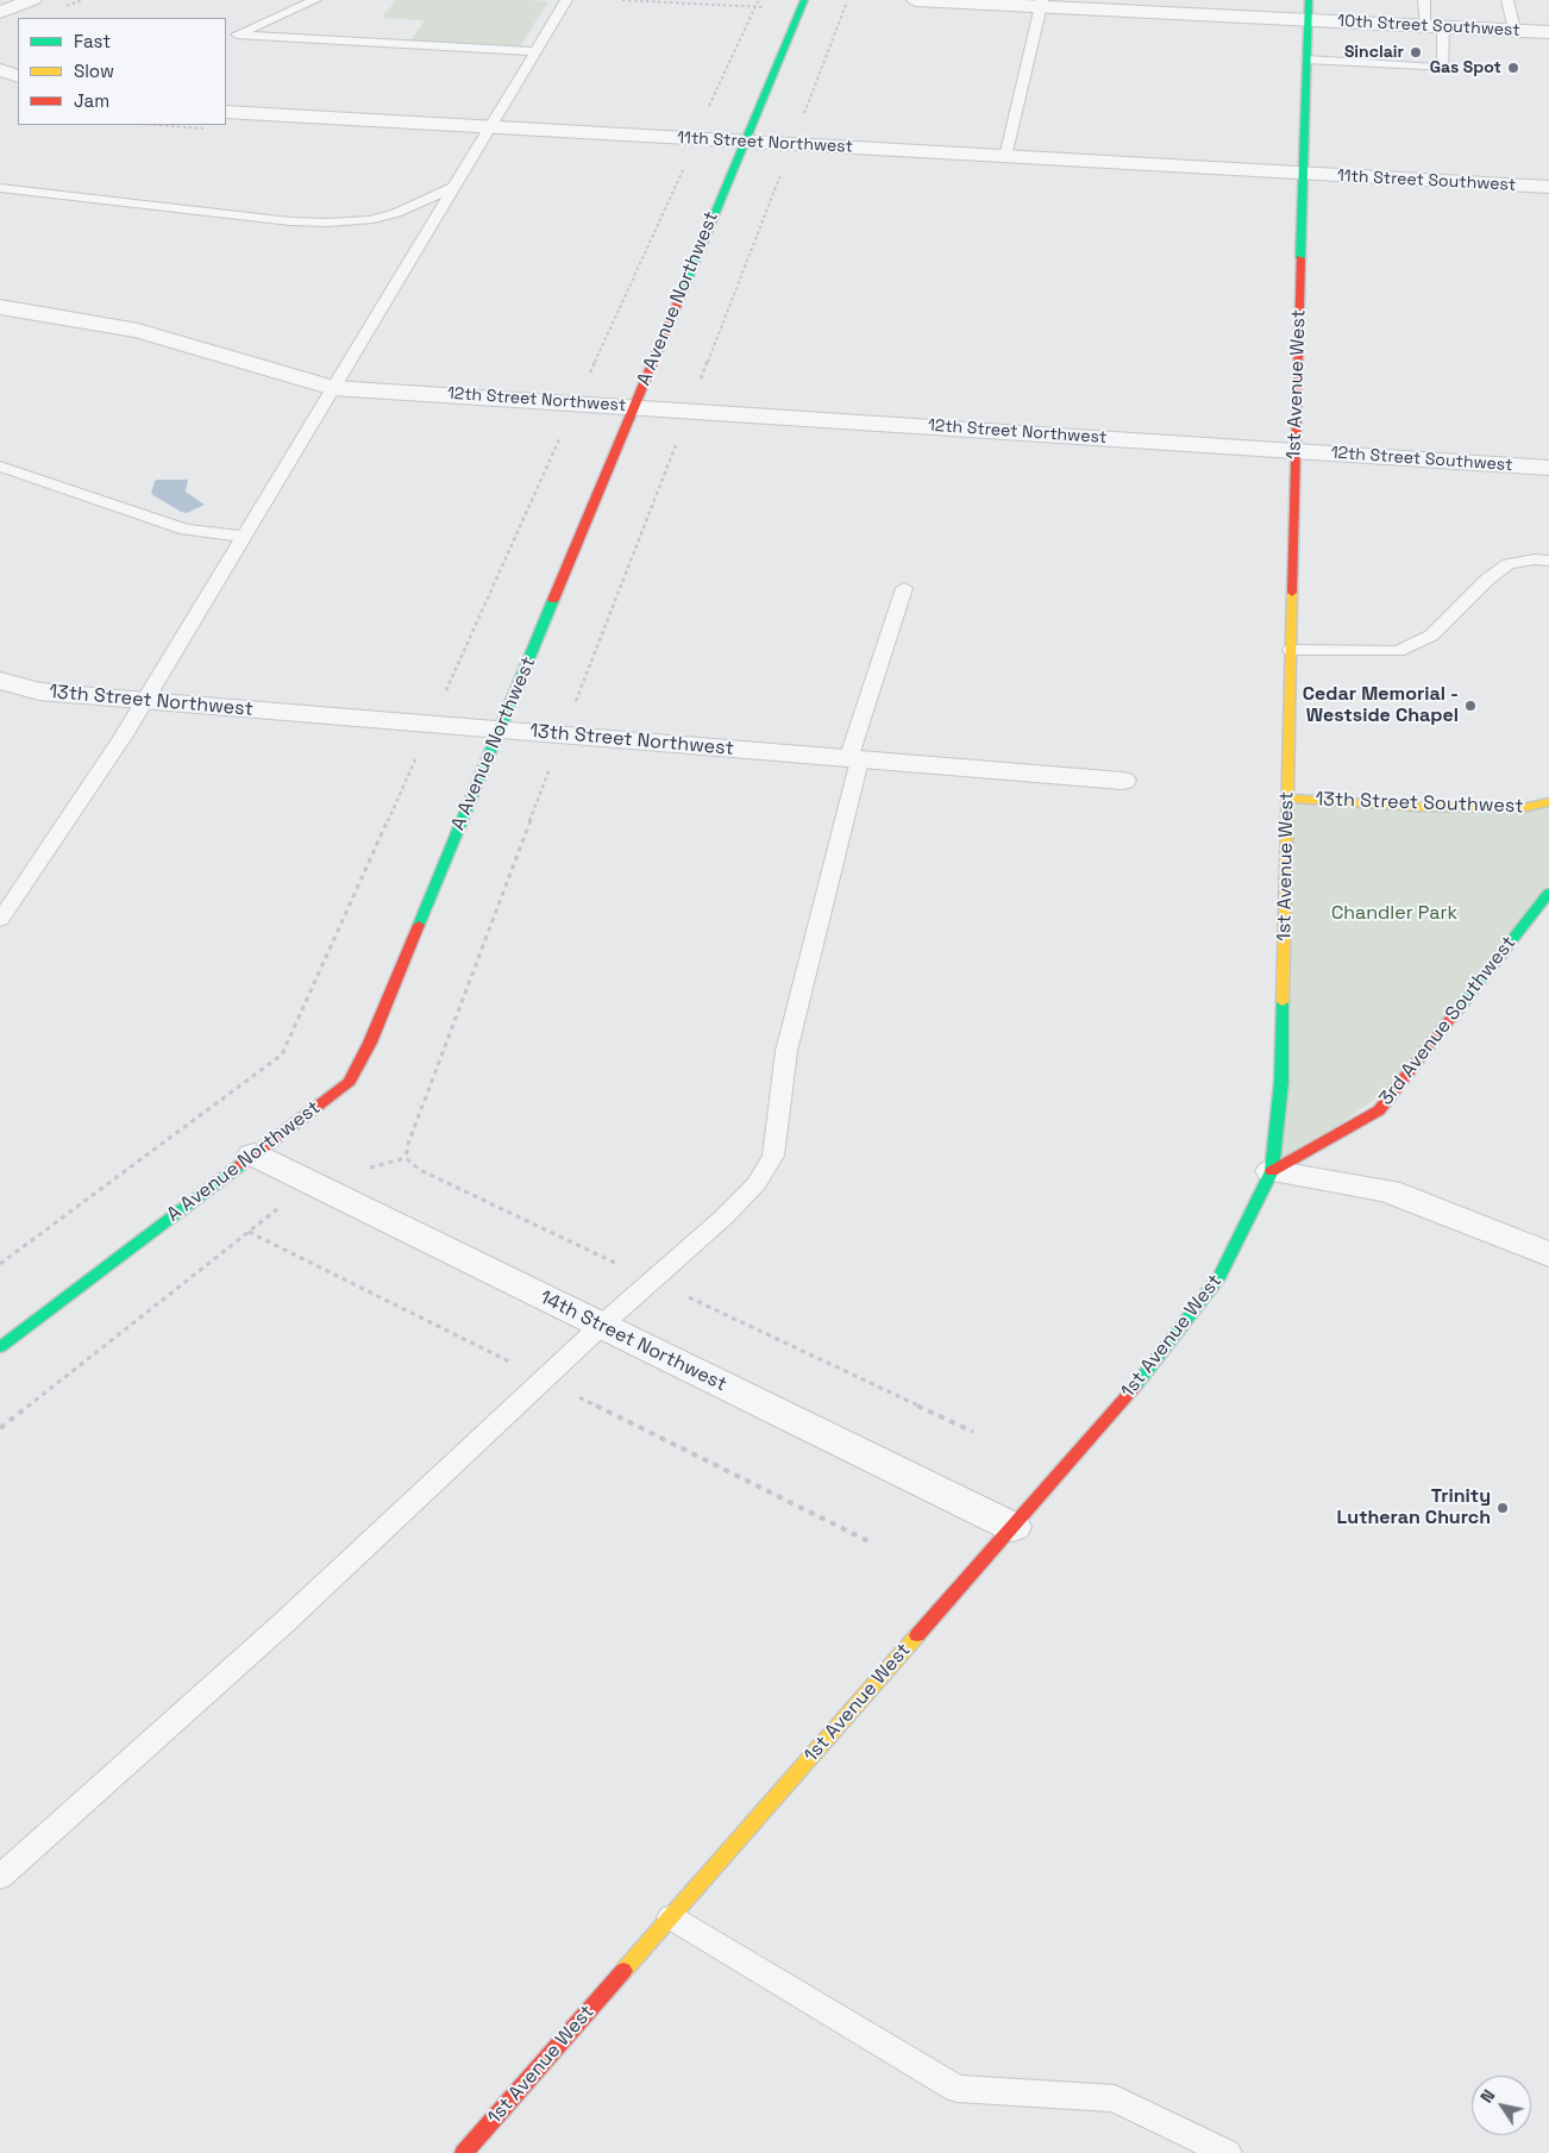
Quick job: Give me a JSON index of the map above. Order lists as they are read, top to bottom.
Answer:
{
  "streets": {
    "main road": [
      "A Avenue Northwest",
      "1st Avenue West",
      "13th Street Southwest",
      "3rd Avenue Southwest"
    ],
    "street": [
      "10th Street Southwest",
      "11th Street Northwest",
      "11th Street Southwest",
      "12th Street Northwest",
      "12th Street Southwest",
      "13th Street Northwest",
      "14th Street Northwest"
    ]
  },
  "crossings": [
    ["10th Street Southwest", "1st Avenue West"],
    ["11th Street Northwest", "11th Street Southwest"],
    ["11th Street Northwest", "A Avenue Northwest"],
    ["11th Street Northwest", "1st Avenue West"],
    ["11th Street Southwest", "1st Avenue West"],
    ["A Avenue Northwest", "12th Street Northwest"],
    ["A Avenue Northwest", "13th Street Northwest"],
    ["A Avenue Northwest", "14th Street Northwest"],
    ["1st Avenue West", "12th Street Northwest"],
    ["1st Avenue West", "12th Street Southwest"],
    ["1st Avenue West", "13th Street Southwest"],
    ["1st Avenue West", "3rd Avenue Southwest"],
    ["1st Avenue West", "14th Street Northwest"],
    ["12th Street Northwest", "12th Street Southwest"]
  ],
  "parks": ["Chandler Park"],
  "places": [
    "Sinclair",
    "Gas Spot",
    "Cedar Memorial - Westside Chapel",
    "Trinity Lutheran Church"
  ],
  "legend": ["Fast", "Slow", "Jam"],
  "north": "top left"
}
